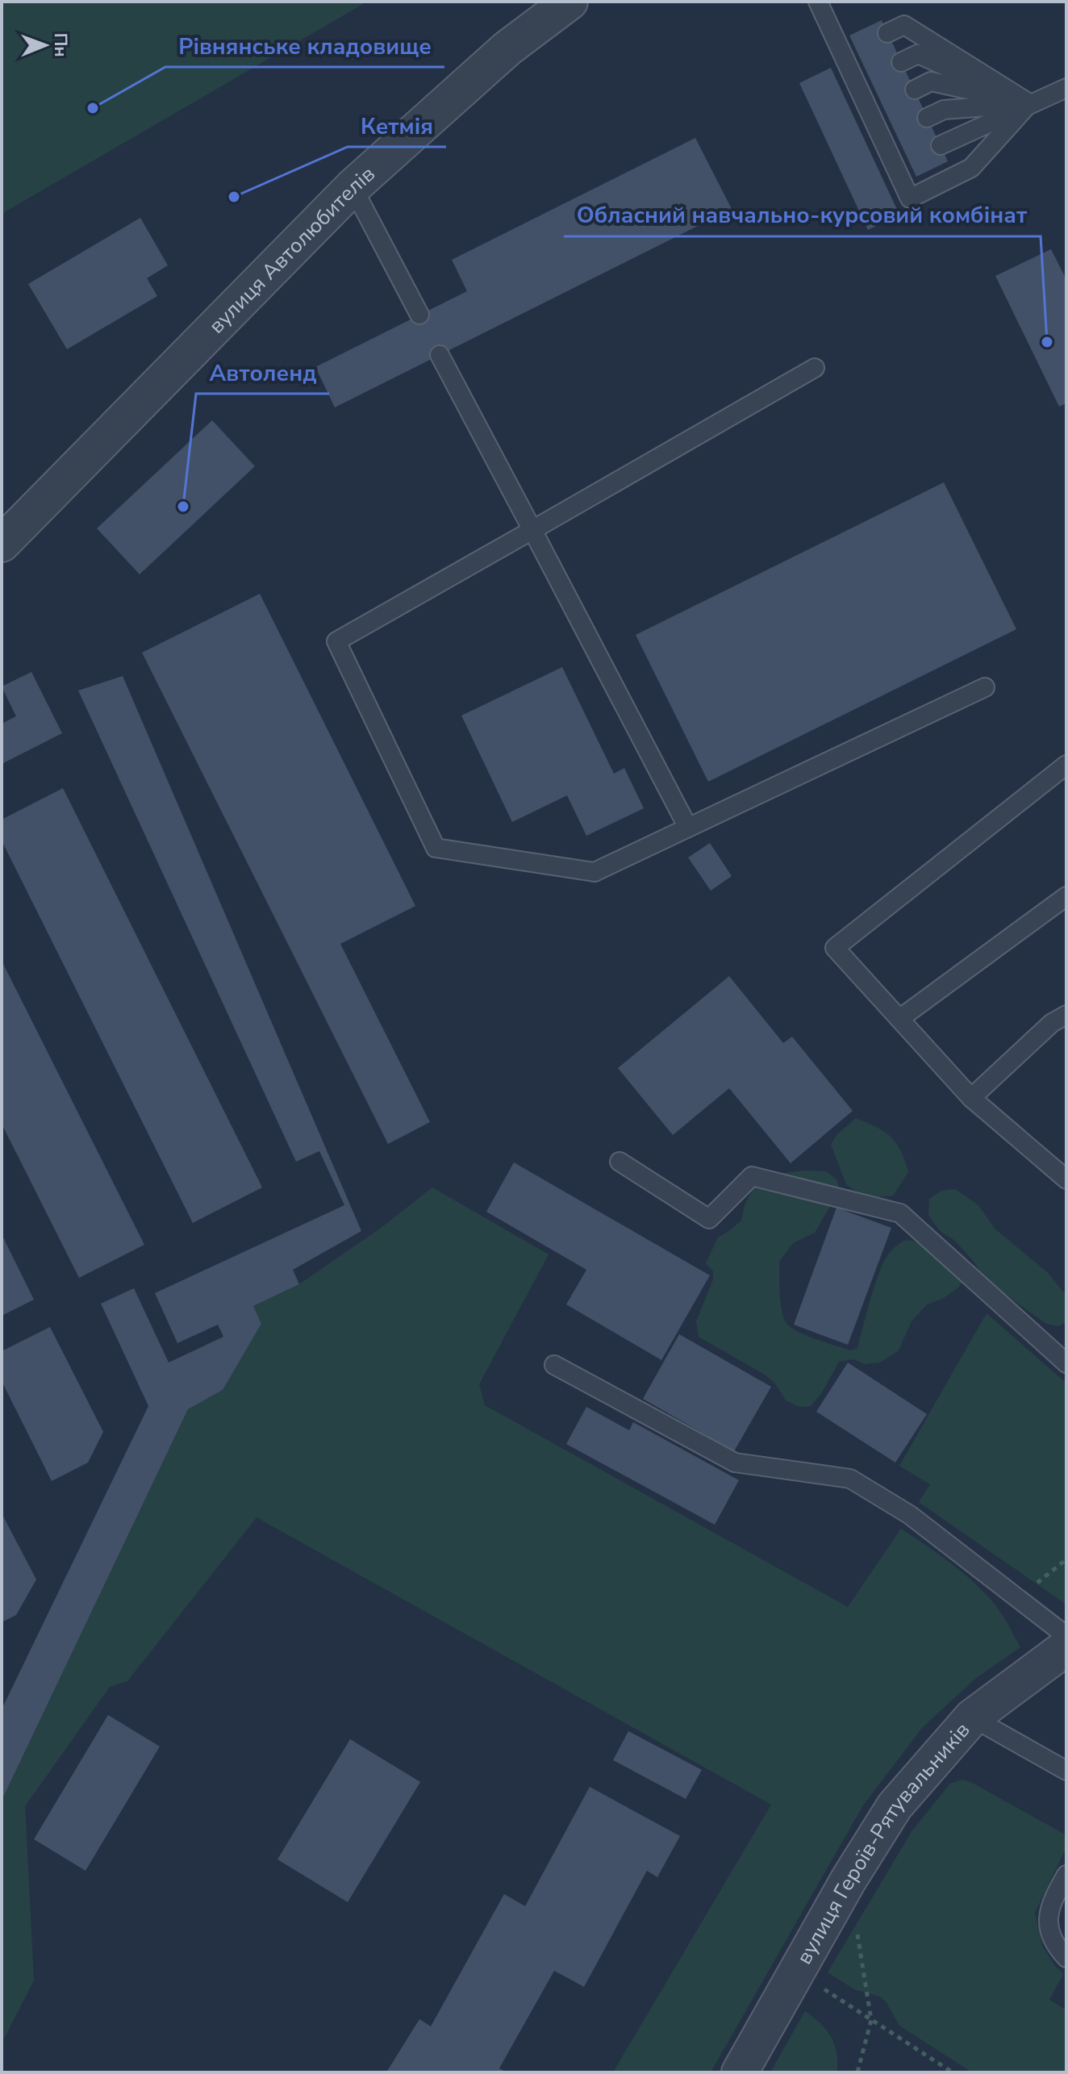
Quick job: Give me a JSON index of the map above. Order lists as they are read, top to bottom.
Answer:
{
  "streets": {
    "street": ["вулиця Автолюбителів", "вулиця Героїв-Рятувальників"]
  },
  "places": [
    "Рівнянське кладовище",
    "Кетмія",
    "Обласний навчально-курсовий комбінат",
    "Автоленд"
  ],
  "north": "right"
}
